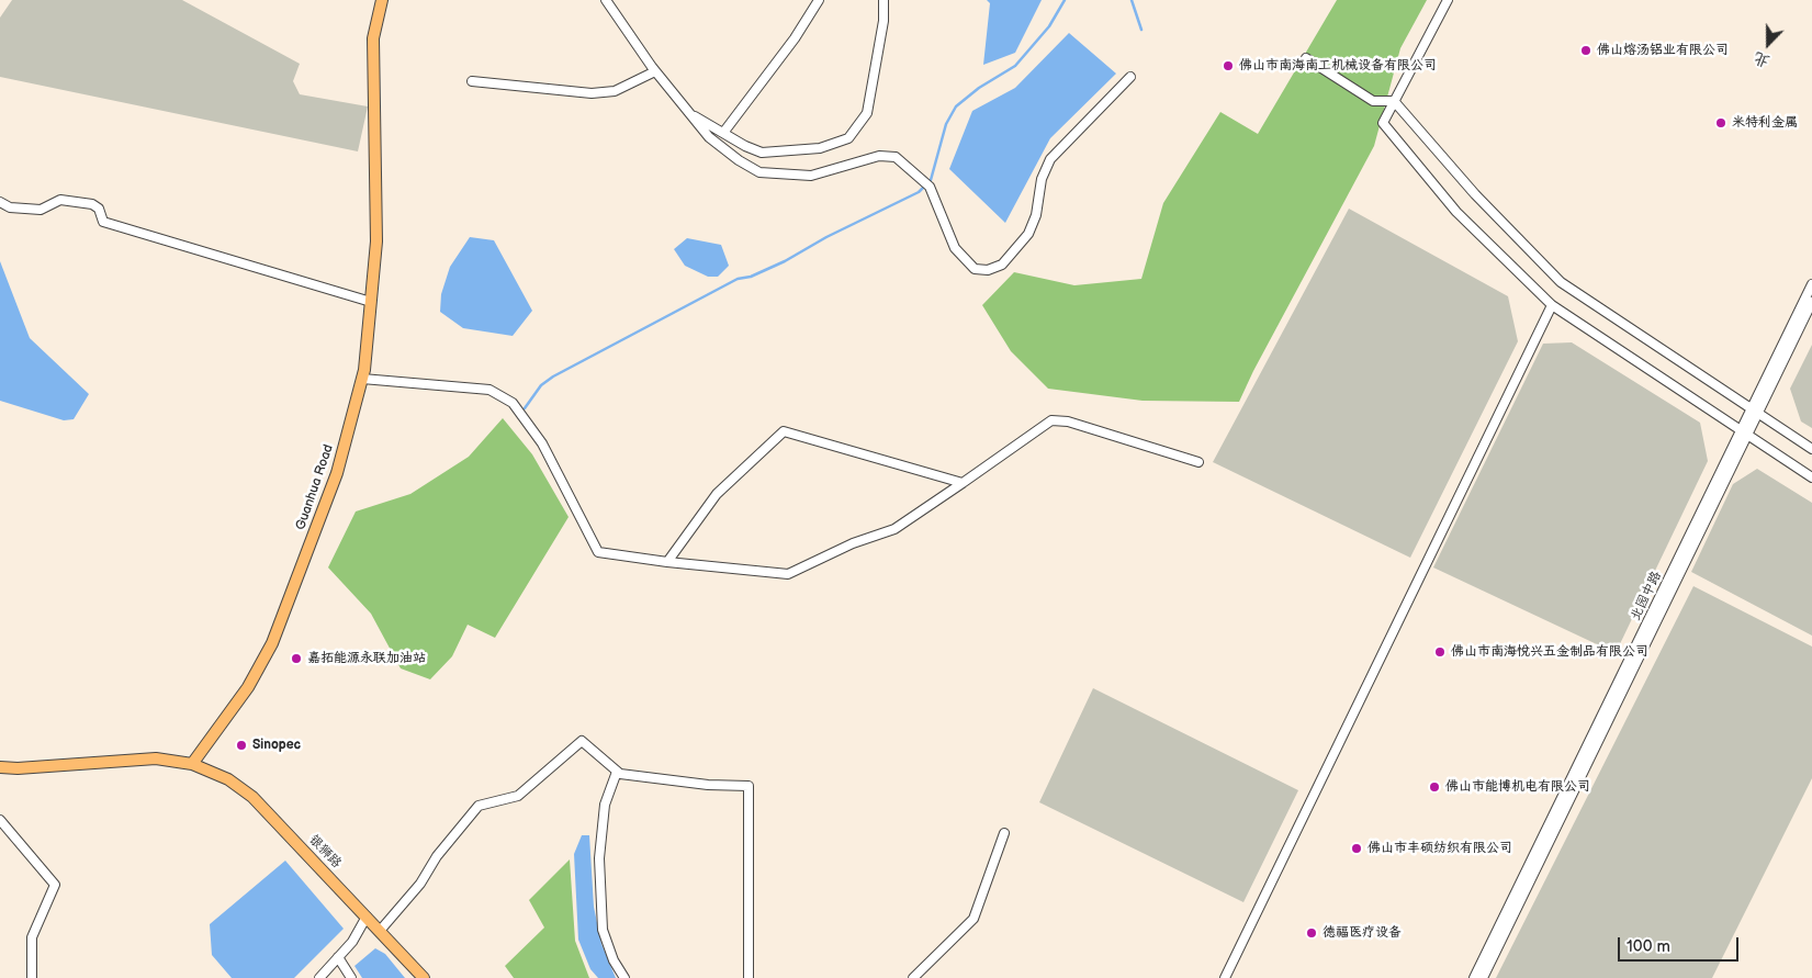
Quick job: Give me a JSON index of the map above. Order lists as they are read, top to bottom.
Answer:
{
  "streets": {
    "main road": ["Guanhua Road", "银狮路"],
    "street": ["北园中路"]
  },
  "crossings": [
    ["Guanhua Road", "银狮路"]
  ],
  "places": [
    "佛山熔汤铝业有限公司",
    "佛山市南海南工机械设备有限公司",
    "米特利金属",
    "佛山市南海悦兴五金制品有限公司",
    "嘉拓能源永联加油站",
    "Sinopec",
    "佛山市能博机电有限公司",
    "佛山市丰硕纺织有限公司",
    "德福医疗设备"
  ],
  "scale_bar": "100 m",
  "north": "bottom"
}
